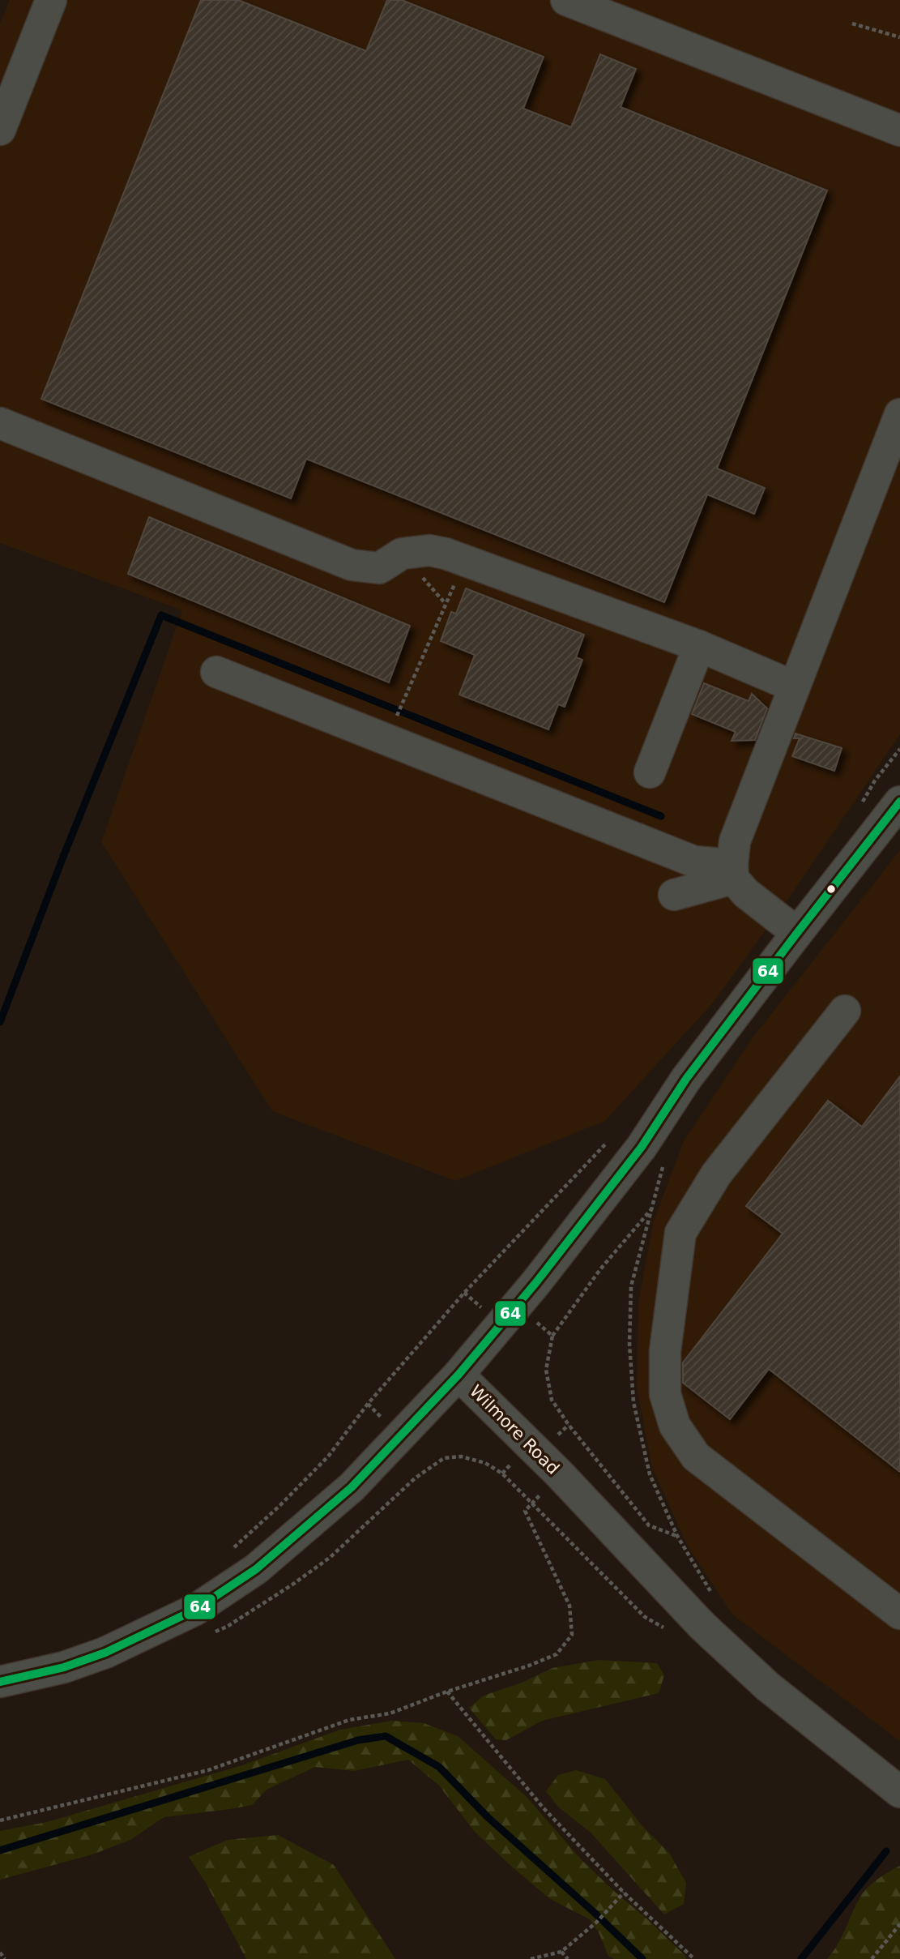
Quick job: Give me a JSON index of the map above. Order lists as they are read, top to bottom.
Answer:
{
  "streets": {
    "street": ["Wilmore Road"]
  },
  "lines": ["transit line 64"]
}
